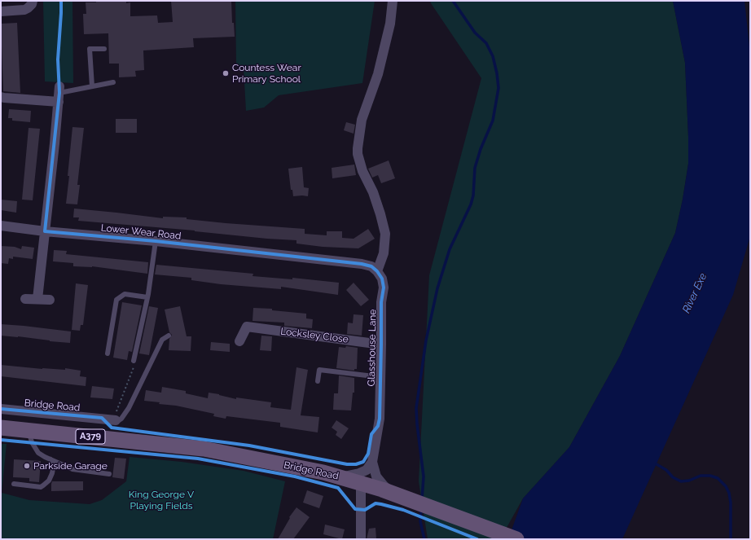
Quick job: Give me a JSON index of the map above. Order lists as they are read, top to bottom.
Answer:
{
  "streets": {
    "main road": ["Bridge Road", "A379"],
    "street": ["Lower Wear Road", "Locksley Close", "Glasshouse Lane"]
  },
  "crossings": [
    ["Lower Wear Road", "Glasshouse Lane"],
    ["Locksley Close", "Glasshouse Lane"],
    ["Glasshouse Lane", "Bridge Road"]
  ],
  "water": ["River Exe"],
  "parks": ["King George V Playing Fields"],
  "places": ["Countess Wear Primary School", "Parkside Garage"]
}
